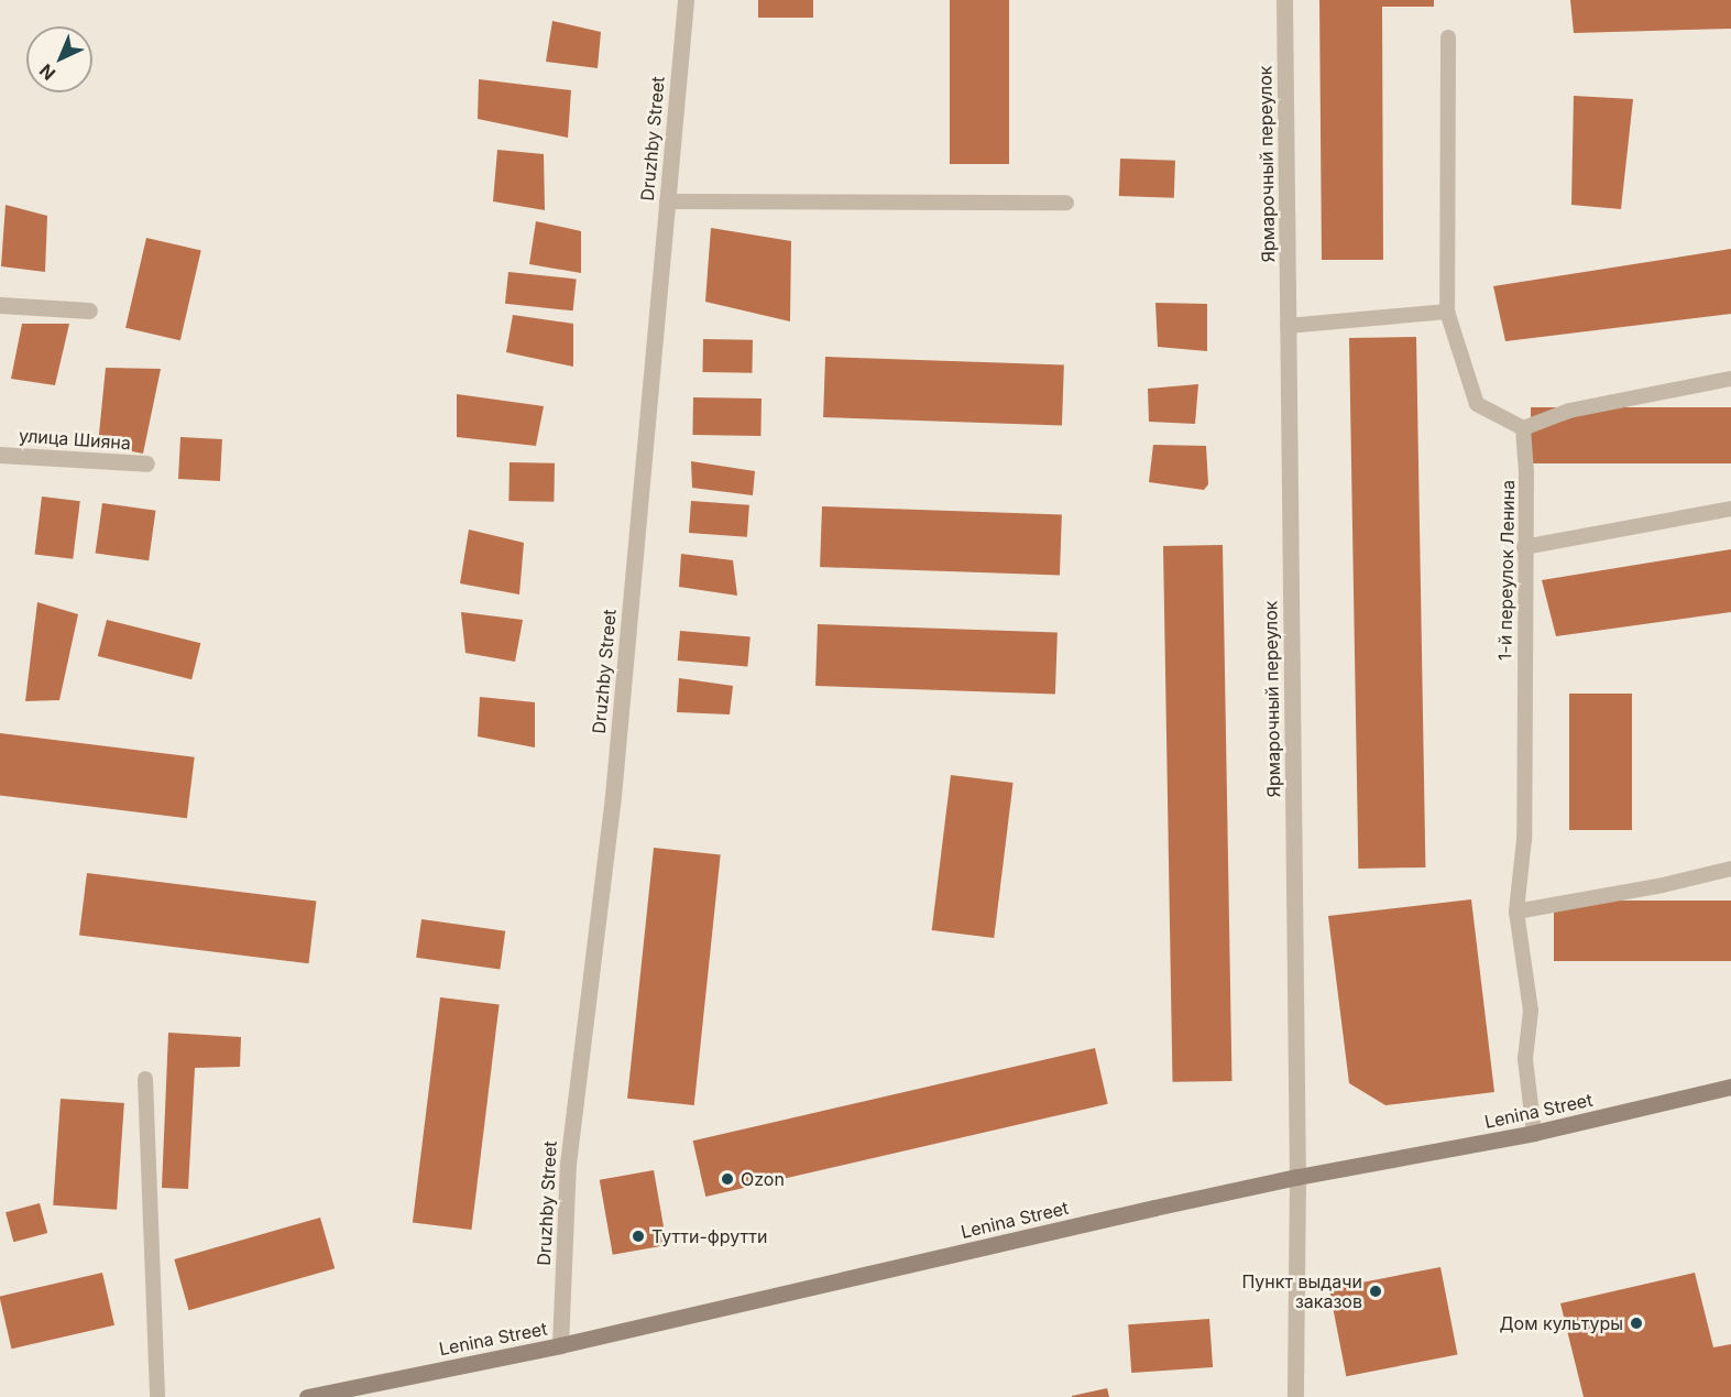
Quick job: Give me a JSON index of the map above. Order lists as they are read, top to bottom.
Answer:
{
  "streets": {
    "main road": ["Lenina Street"],
    "street": ["Druzhby Street", "Ярмарочный переулок", "улица Шияна"],
    "lane": ["1-й переулок Ленина"]
  },
  "crossings": [
    ["Druzhby Street", "Lenina Street"],
    ["Ярмарочный переулок", "Lenina Street"],
    ["1-й переулок Ленина", "Lenina Street"]
  ],
  "places": [
    "Ozon",
    "Тутти-фрутти",
    "Пункт выдачи заказов",
    "Дом культуры"
  ],
  "north": "bottom left"
}
